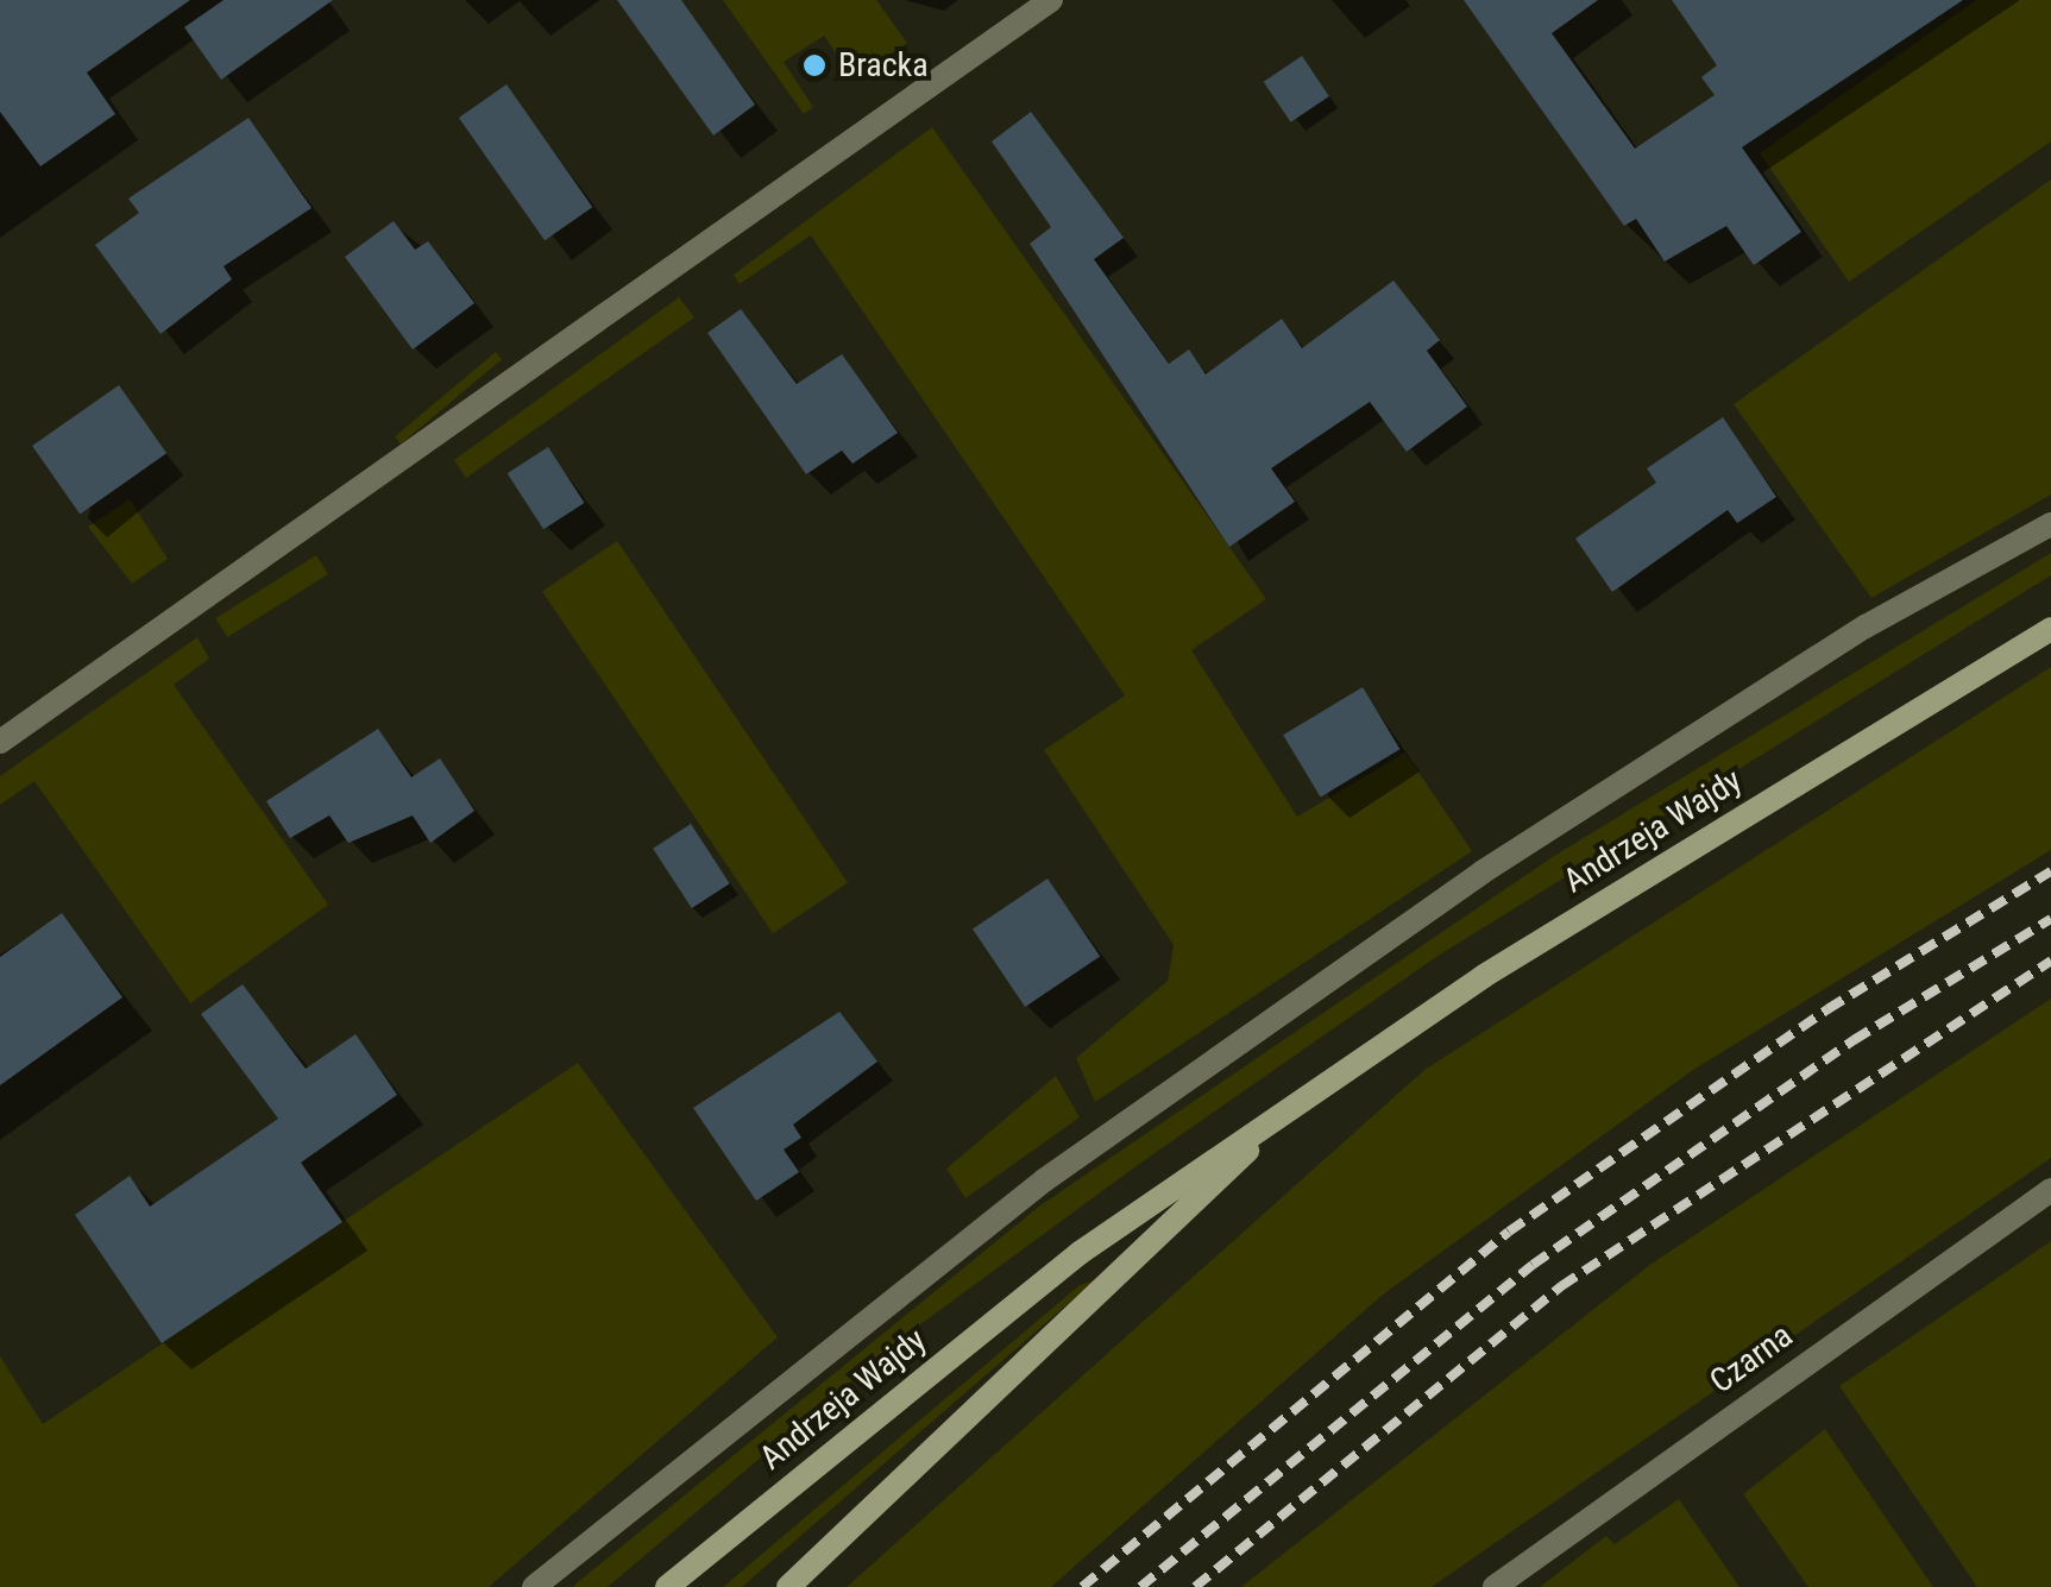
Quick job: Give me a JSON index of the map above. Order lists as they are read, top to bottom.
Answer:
{
  "streets": {
    "main road": ["Andrzeja Wajdy"],
    "street": ["Czarna"]
  },
  "places": ["Bracka"]
}
